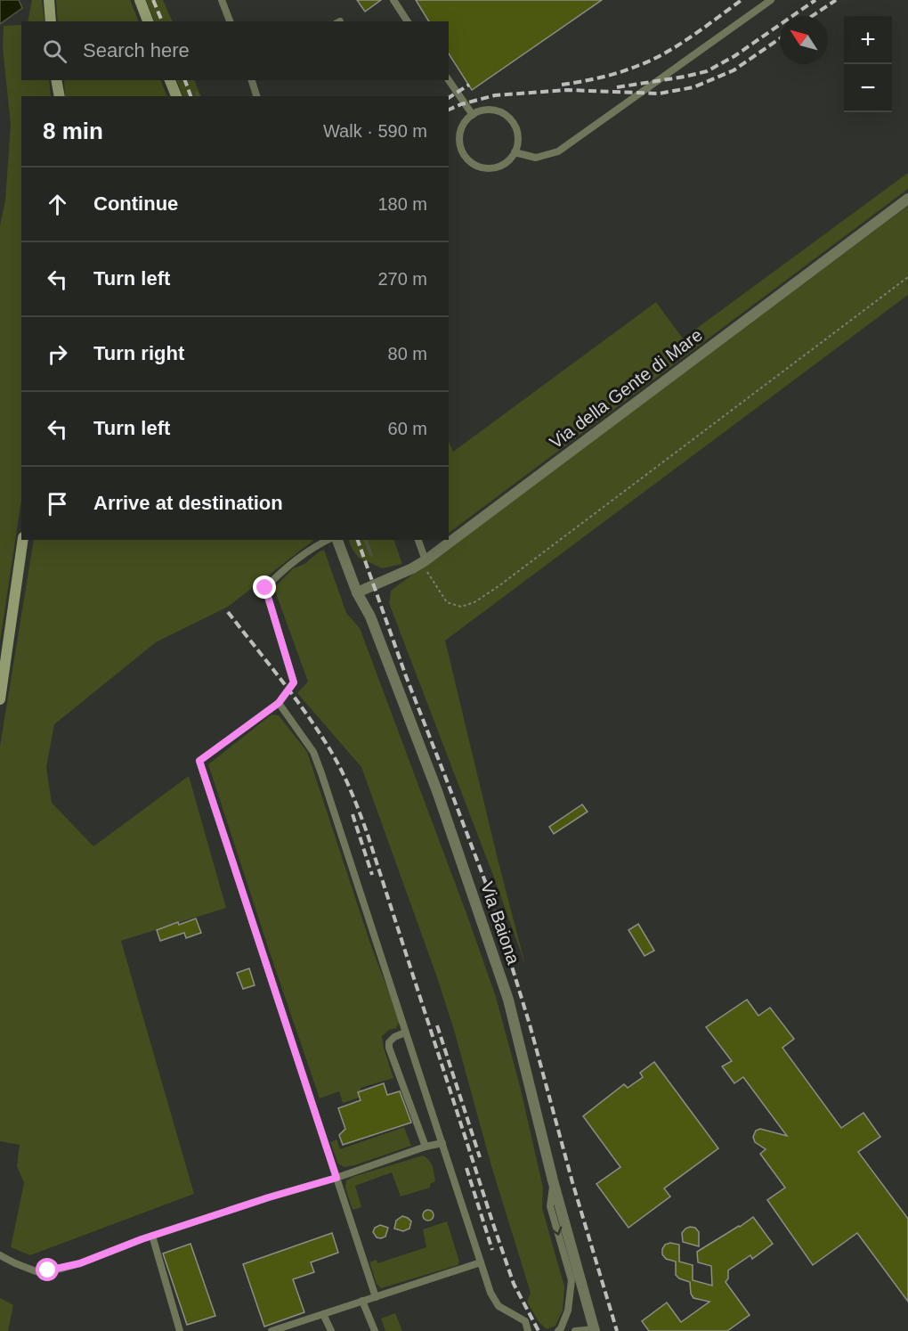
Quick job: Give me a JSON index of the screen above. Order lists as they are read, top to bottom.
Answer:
{
  "streets": {
    "street": ["Via della Gente di Mare", "Via Baiona"]
  },
  "crossings": [
    ["Via della Gente di Mare", "Via Baiona"]
  ],
  "north": "top left",
  "page": {
    "map_buttons": ["+", "−"],
    "search": "Search here",
    "heading": ["8 min", "Walk · 590 m"],
    "list": [
      ["Continue", "180 m"],
      ["Turn left", "270 m"],
      ["Turn right", "80 m"],
      ["Turn left", "60 m"],
      "Arrive at destination"
    ]
  }
}
